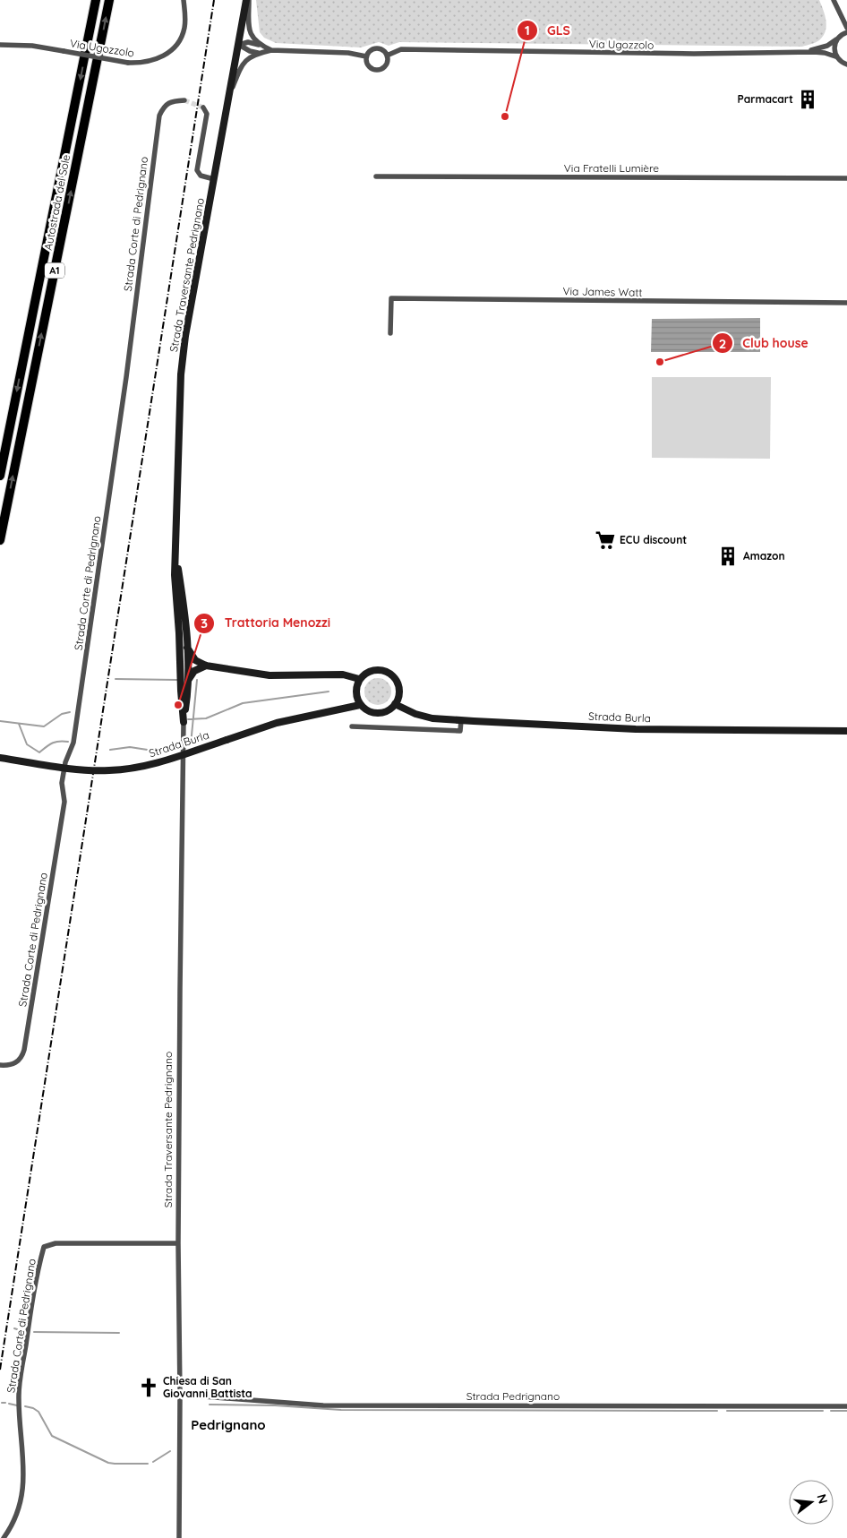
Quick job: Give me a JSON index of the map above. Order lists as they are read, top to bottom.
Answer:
{
  "streets": {
    "highway": ["Autostrada del Sole", "A1"],
    "street": [
      "Via Ugozzolo",
      "Via Fratelli Lumière",
      "Strada Corte di Pedrignano",
      "Strada Traversante Pedrignano",
      "Via James Watt",
      "Strada Burla",
      "Strada Pedrignano"
    ]
  },
  "crossings": [
    ["Via Ugozzolo", "Strada Traversante Pedrignano"],
    ["Strada Corte di Pedrignano", "Strada Traversante Pedrignano"],
    ["Strada Traversante Pedrignano", "Strada Pedrignano"]
  ],
  "districts": ["Pedrignano"],
  "places": {
    "building": ["Parmacart", "Amazon"],
    "other": ["GLS", "Club house", "Trattoria Menozzi"],
    "supermarket": ["ECU discount"],
    "church": ["Chiesa di San Giovanni Battista"]
  },
  "north": "right"
}
